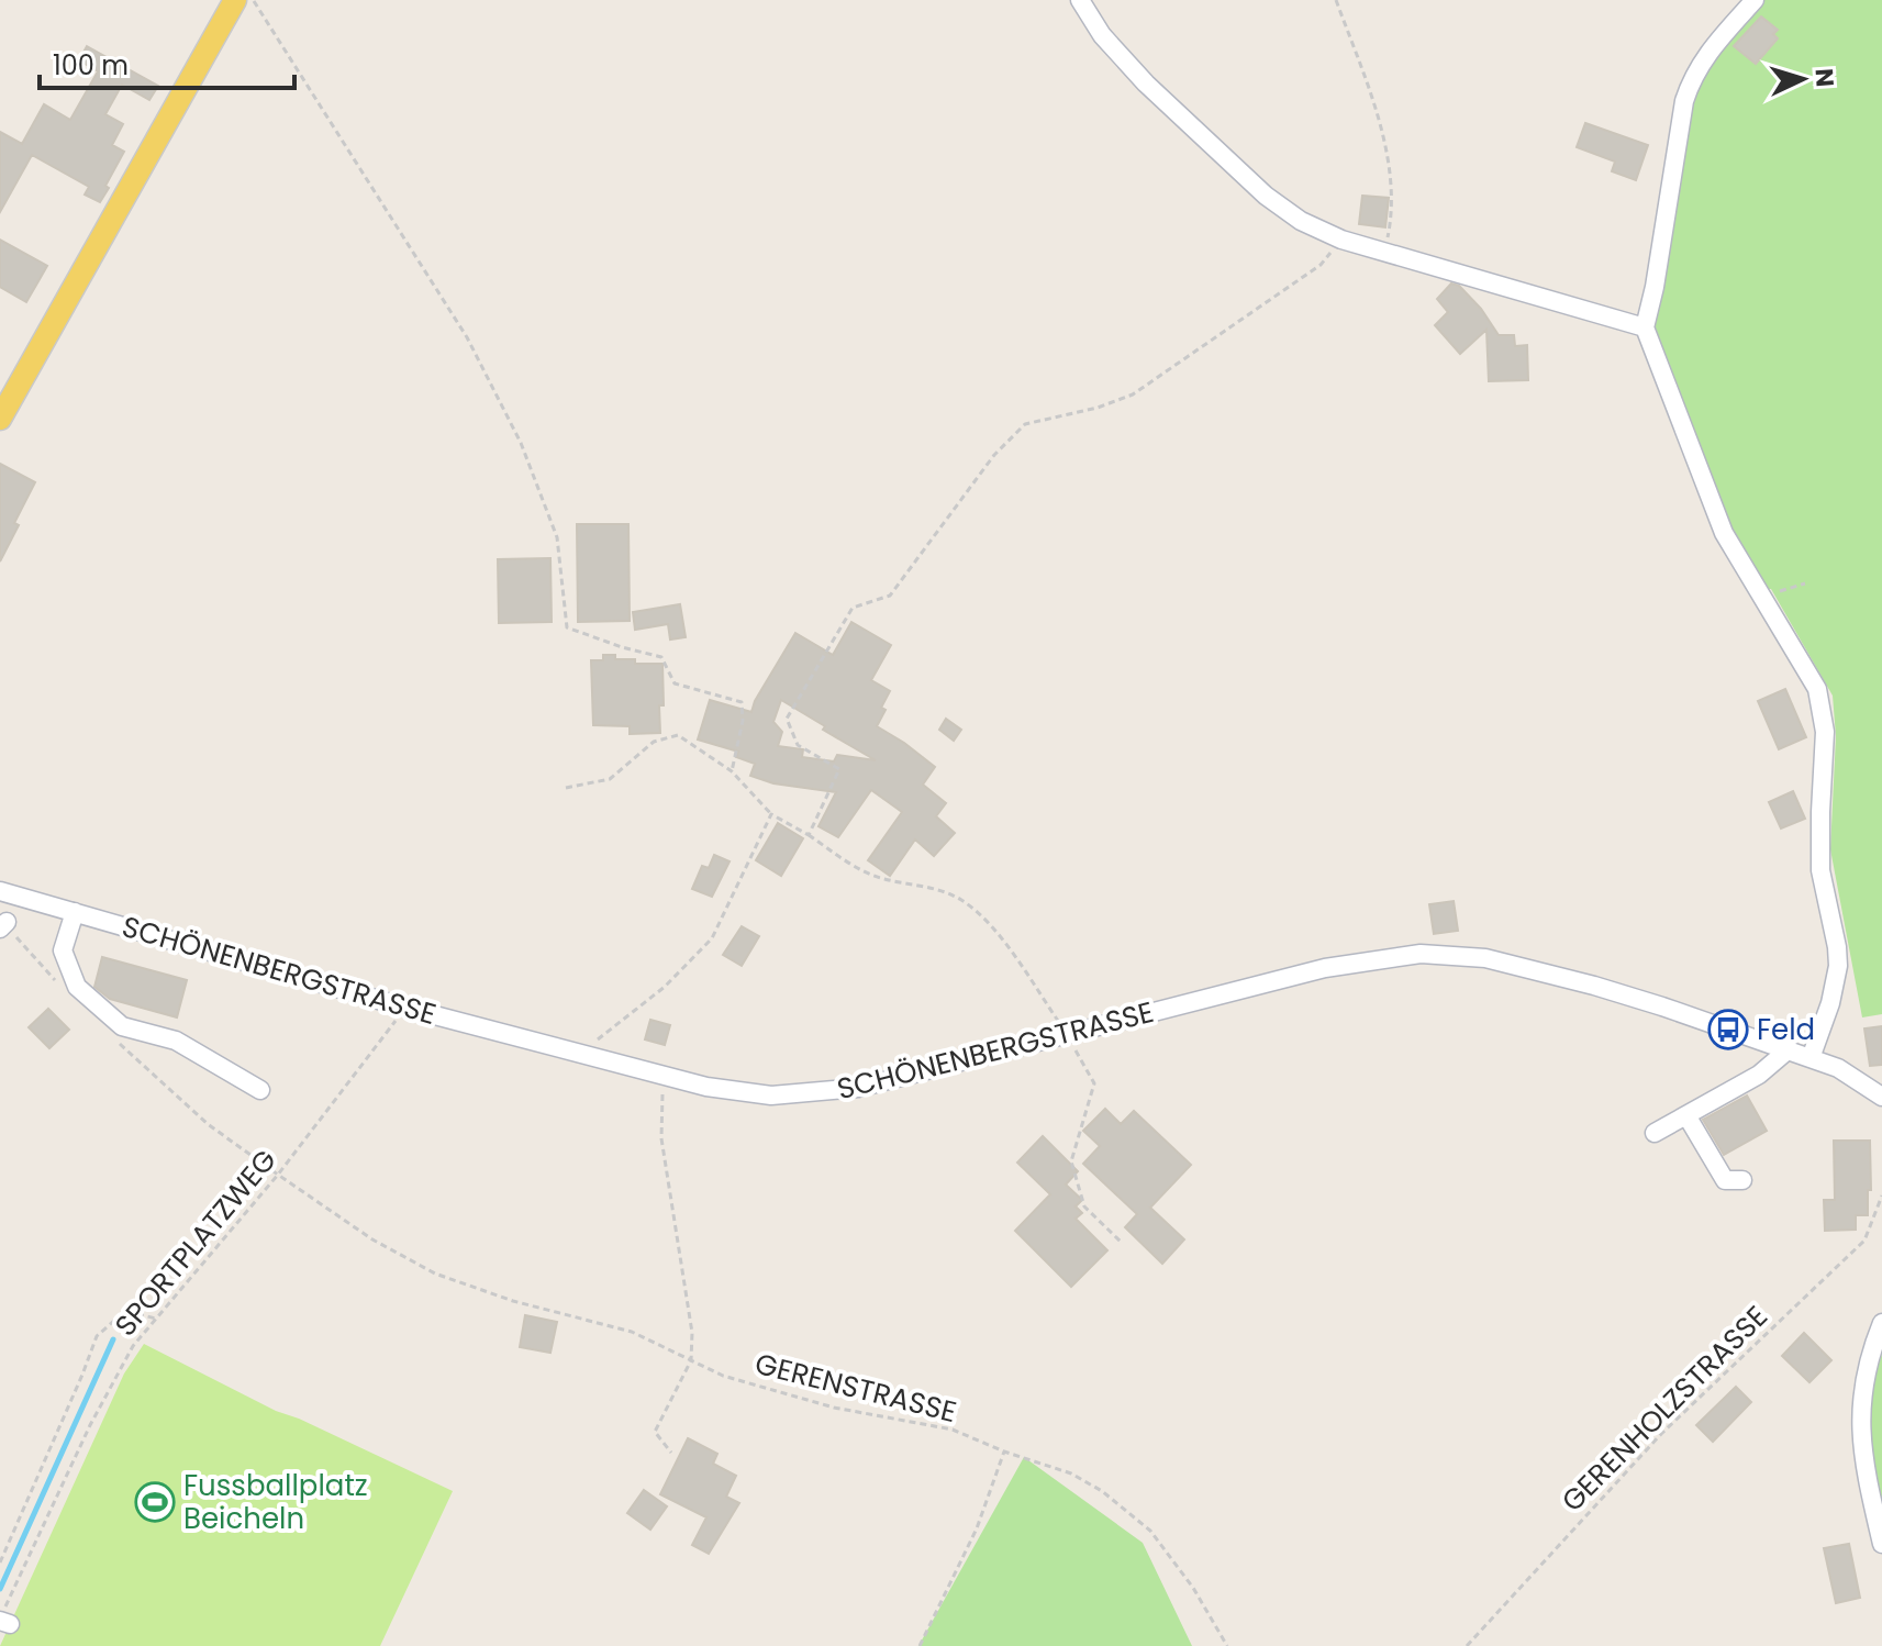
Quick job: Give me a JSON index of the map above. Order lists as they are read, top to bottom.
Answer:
{
  "streets": {
    "street": ["SCHÖNENBERGSTRASSE"],
    "path": ["SPORTPLATZWEG", "GERENSTRASSE", "GERENHOLZSTRASSE"]
  },
  "crossings": [
    ["SCHÖNENBERGSTRASSE", "SPORTPLATZWEG"],
    ["SPORTPLATZWEG", "GERENSTRASSE"]
  ],
  "places": {
    "bus stop": ["Feld"],
    "sports": ["Fussballplatz Beicheln"]
  },
  "scale_bar": "100 m",
  "north": "right"
}
